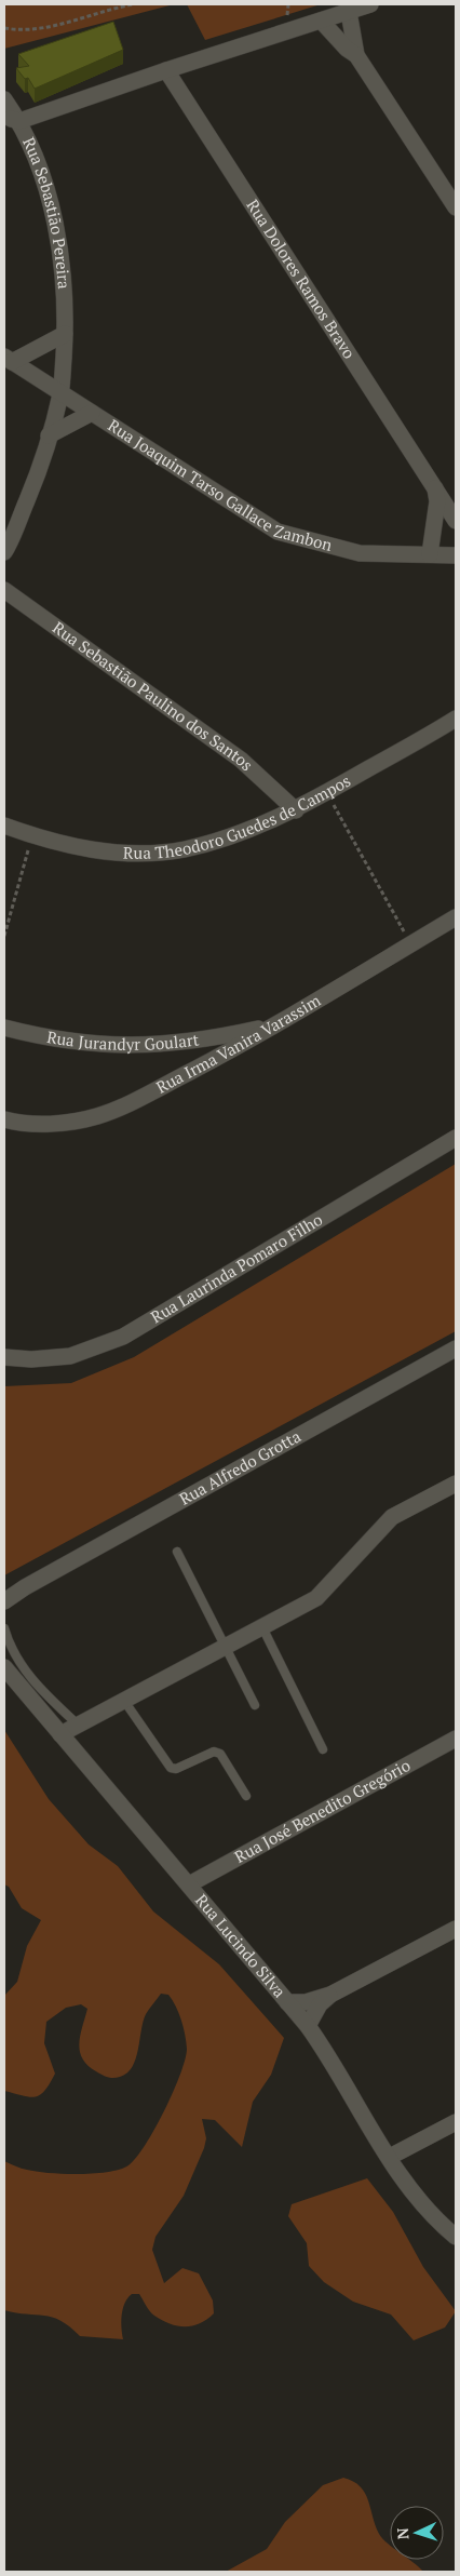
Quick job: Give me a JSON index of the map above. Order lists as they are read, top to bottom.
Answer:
{
  "streets": {
    "street": [
      "Rua Sebastião Pereira",
      "Rua Dolores Ramos Bravo",
      "Rua Joaquim Tarso Gallace Zambon",
      "Rua Sebastião Paulino dos Santos",
      "Rua Theodoro Guedes de Campos",
      "Rua Jurandyr Goulart",
      "Rua Irma Vanira Varassim",
      "Rua Laurinda Pomaro Filho",
      "Rua Alfredo Grotta",
      "Rua José Benedito Gregório",
      "Rua Lucindo Silva"
    ]
  },
  "crossings": [
    ["Rua Sebastião Pereira", "Rua Joaquim Tarso Gallace Zambon"],
    ["Rua Sebastião Paulino dos Santos", "Rua Theodoro Guedes de Campos"],
    ["Rua Jurandyr Goulart", "Rua Irma Vanira Varassim"],
    ["Rua José Benedito Gregório", "Rua Lucindo Silva"]
  ],
  "north": "left"
}
